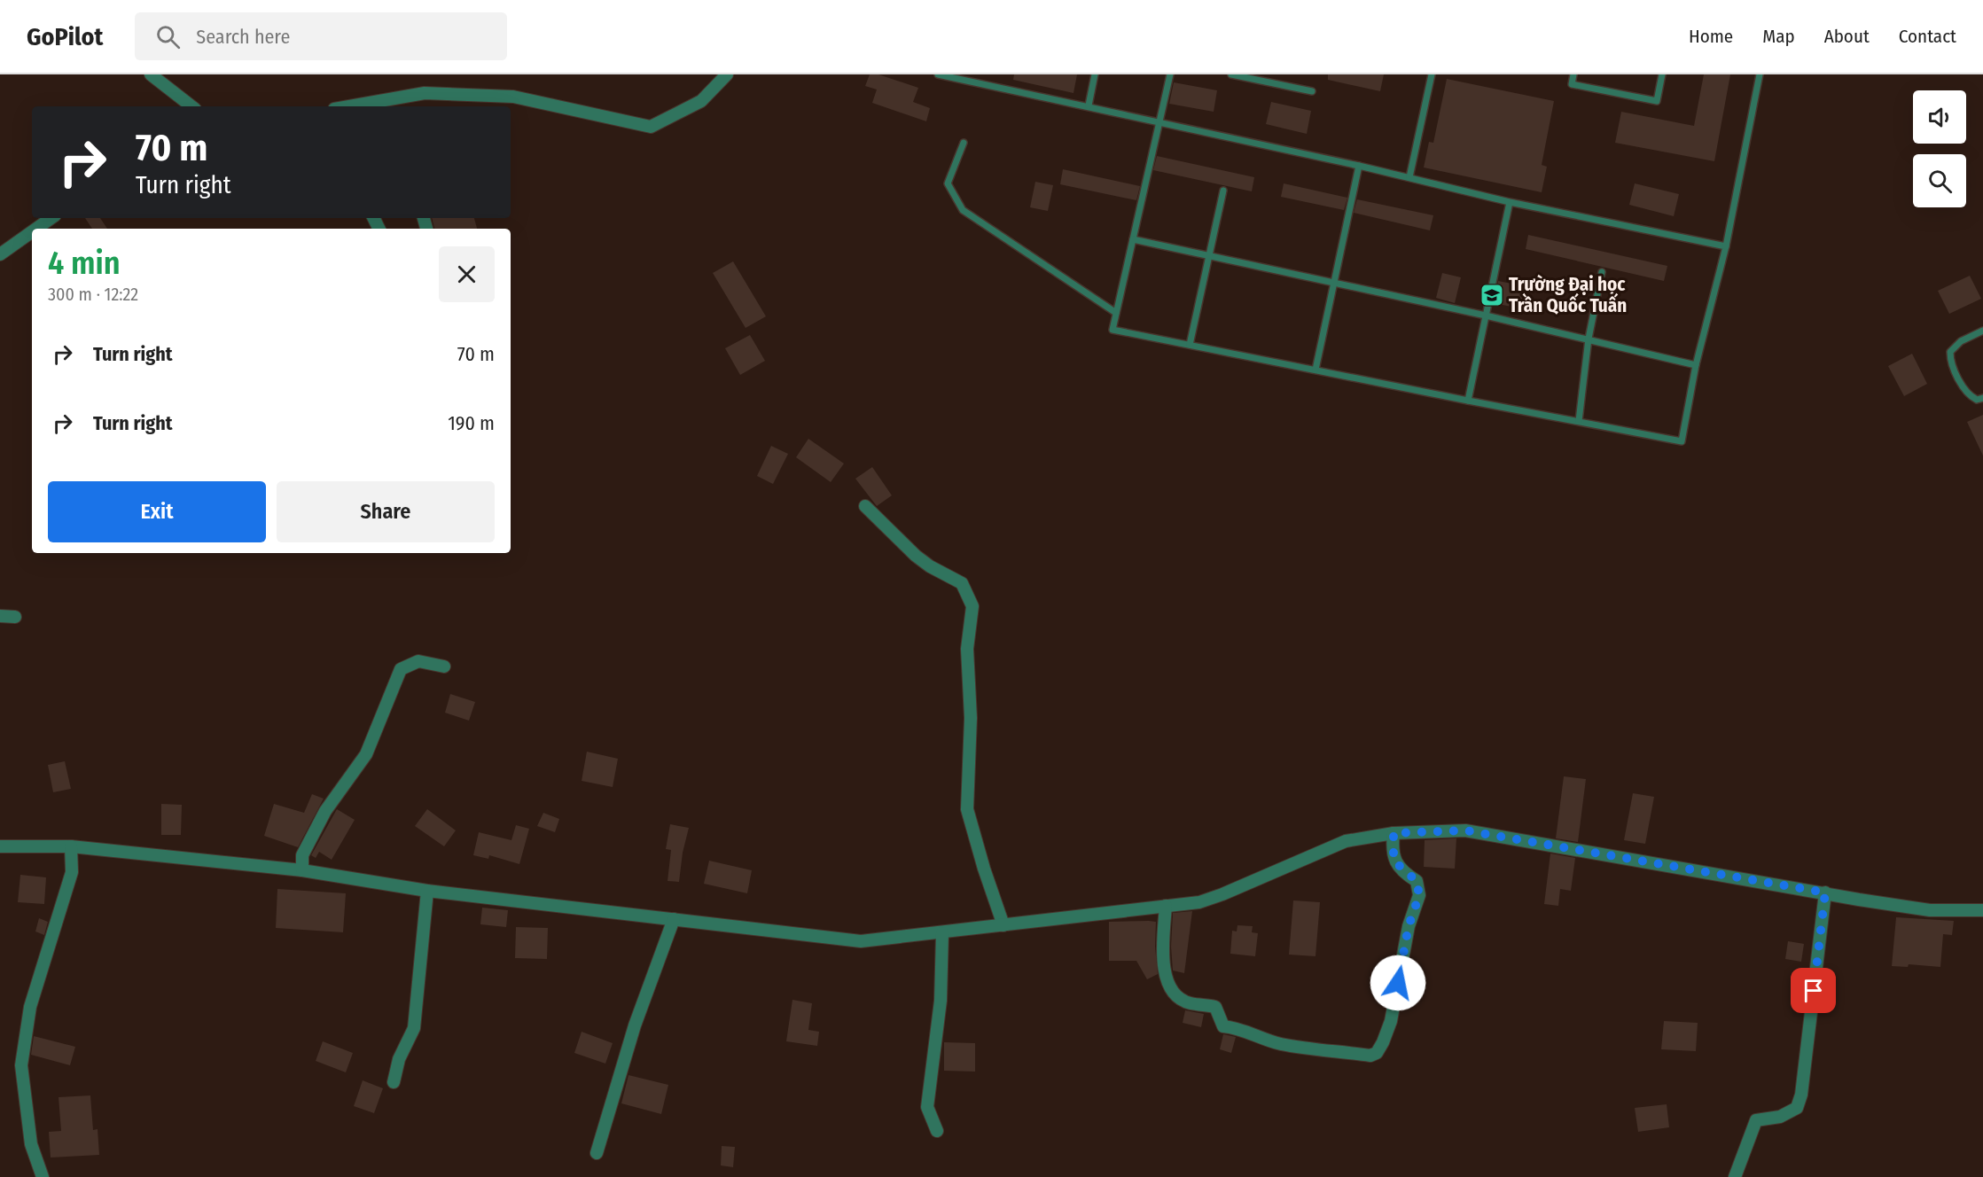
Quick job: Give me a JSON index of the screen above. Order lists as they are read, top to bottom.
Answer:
{
  "places": {
    "school or university": ["Trường Đại học Trần Quốc Tuấn"]
  },
  "page": {
    "header": "GoPilot",
    "search": "Search here",
    "nav": [
      "Home",
      "Map",
      "About",
      "Contact"
    ],
    "turn": ["70 m", "Turn right"],
    "heading": ["4 min", "300 m · 12:22"],
    "list": [
      {
        "name": "Turn right",
        "value": "70 m"
      },
      {
        "name": "Turn right",
        "value": "190 m"
      }
    ],
    "buttons": ["Exit", "Share"]
  }
}
